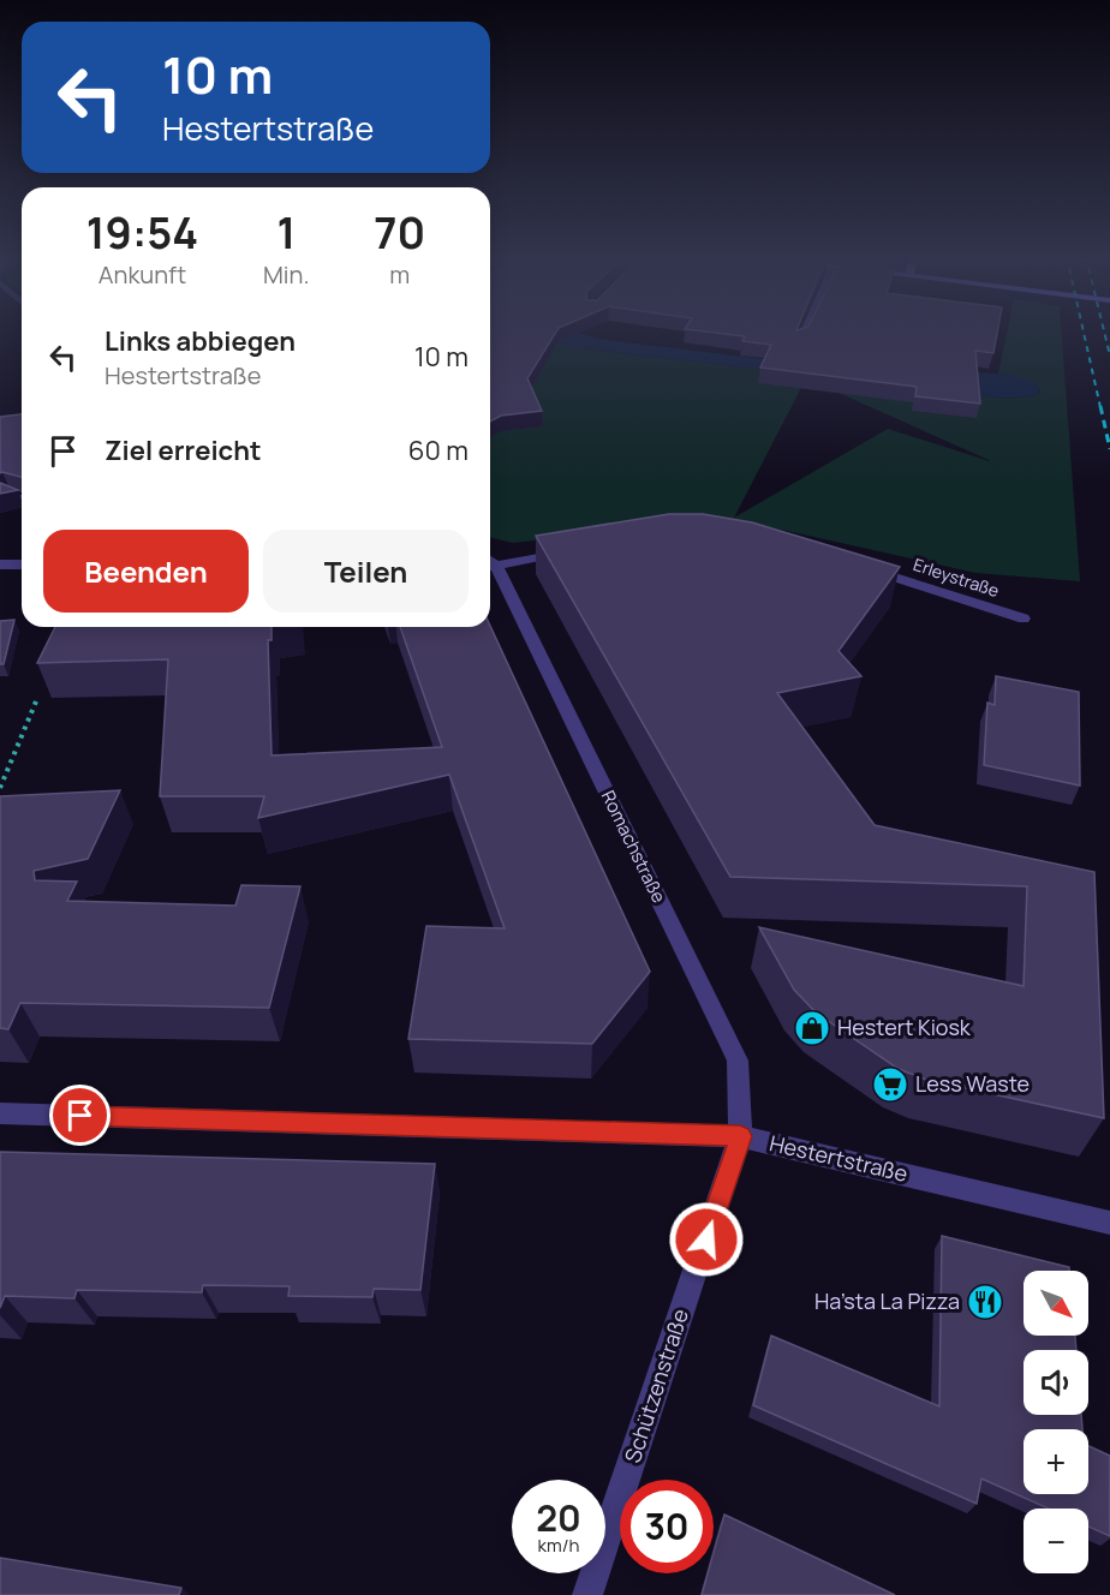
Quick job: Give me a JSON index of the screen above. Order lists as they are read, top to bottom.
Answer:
{
  "streets": {
    "street": [
      "Erleystraße",
      "Romachstraße",
      "Hestertstraße",
      "Schützenstraße"
    ]
  },
  "crossings": [
    ["Romachstraße", "Hestertstraße"],
    ["Romachstraße", "Schützenstraße"],
    ["Hestertstraße", "Schützenstraße"]
  ],
  "places": {
    "shop": ["Hestert Kiosk"],
    "supermarket": ["Less Waste"],
    "restaurant": ["Ha’sta La Pizza"]
  },
  "north": "bottom right",
  "page": {
    "turn": ["10 m", "Hestertstraße"],
    "eta": [
      "19:54",
      "Ankunft",
      "1",
      "Min.",
      "70",
      "m"
    ],
    "list": [
      {
        "name": "Links abbiegen",
        "note": "Hestertstraße",
        "value": "10 m"
      },
      {
        "name": "Ziel erreicht",
        "value": "60 m"
      }
    ],
    "buttons": ["Beenden", "Teilen"],
    "map_buttons": ["+", "−"],
    "speed": "20 km/h",
    "limit": "30"
  }
}
